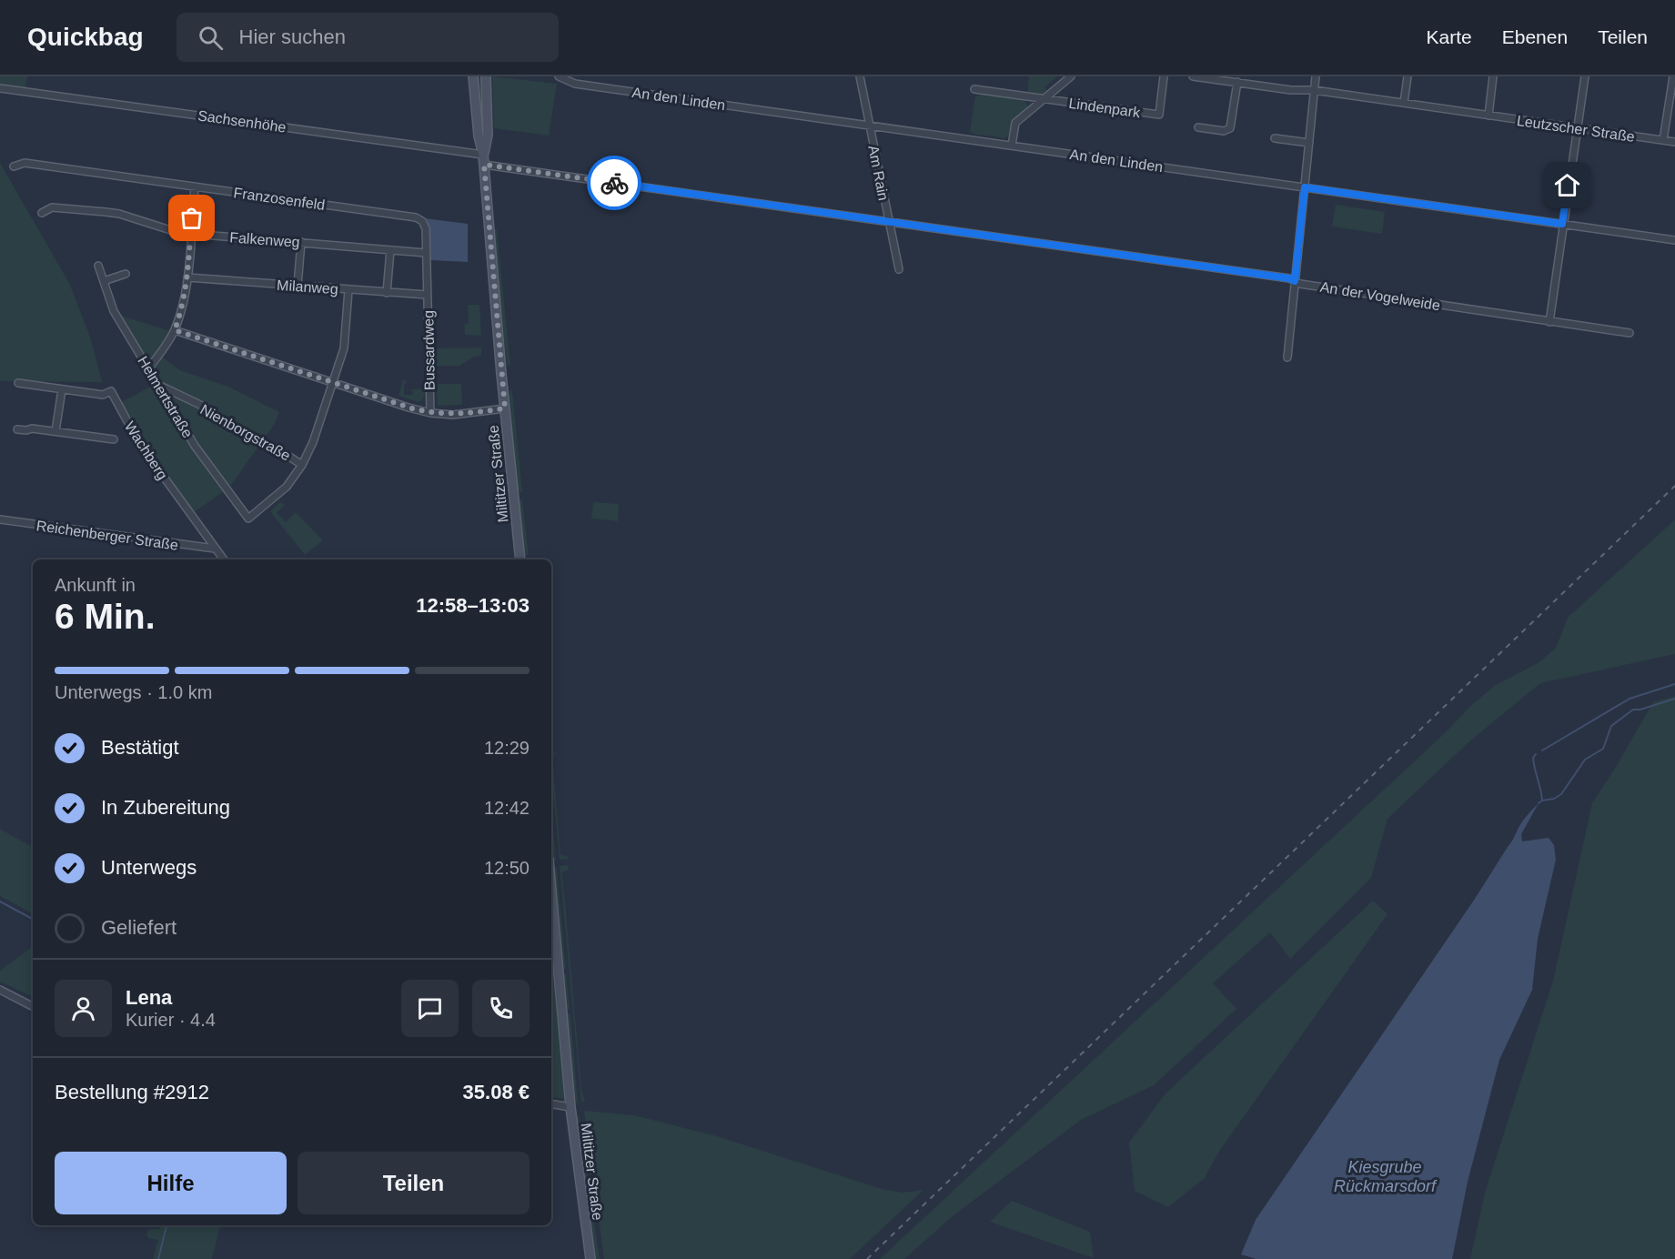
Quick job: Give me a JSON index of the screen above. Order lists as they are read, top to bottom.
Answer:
{
  "streets": {
    "street": [
      "An den Linden",
      "Lindenpark",
      "Sachsenhöhe",
      "Leutzscher Straße",
      "Am Rain",
      "Franzosenfeld",
      "Falkenweg",
      "Milanweg",
      "An der Vogelweide",
      "Bussardweg",
      "Helmertstraße",
      "Nienborgstraße",
      "Wachberg",
      "Miltitzer Straße",
      "Reichenberger Straße"
    ]
  },
  "crossings": [
    ["An den Linden", "Lindenpark"],
    ["An den Linden", "Am Rain"],
    ["Sachsenhöhe", "Miltitzer Straße"],
    ["Am Rain", "An der Vogelweide"],
    ["Franzosenfeld", "Bussardweg"],
    ["Falkenweg", "Bussardweg"],
    ["Milanweg", "Bussardweg"],
    ["An der Vogelweide", "Miltitzer Straße"],
    ["Bussardweg", "Miltitzer Straße"],
    ["Helmertstraße", "Nienborgstraße"],
    ["Wachberg", "Reichenberger Straße"]
  ],
  "water": ["Kiesgrube Rückmarsdorf"],
  "page": {
    "header": "Quickbag",
    "search": "Hier suchen",
    "nav": ["Karte", "Ebenen", "Teilen"],
    "heading": ["6 Min.", "Ankunft in", "12:58–13:03"],
    "panel": [
      "Lena",
      "Kurier · 4.4",
      "Bestellung #2912",
      "35.08 €"
    ],
    "bar": "Unterwegs · 1.0 km",
    "list": [
      ["Bestätigt", "12:29"],
      ["In Zubereitung", "12:42"],
      ["Unterwegs", "12:50"],
      "Geliefert"
    ],
    "buttons": ["Hilfe", "Teilen"]
  }
}
